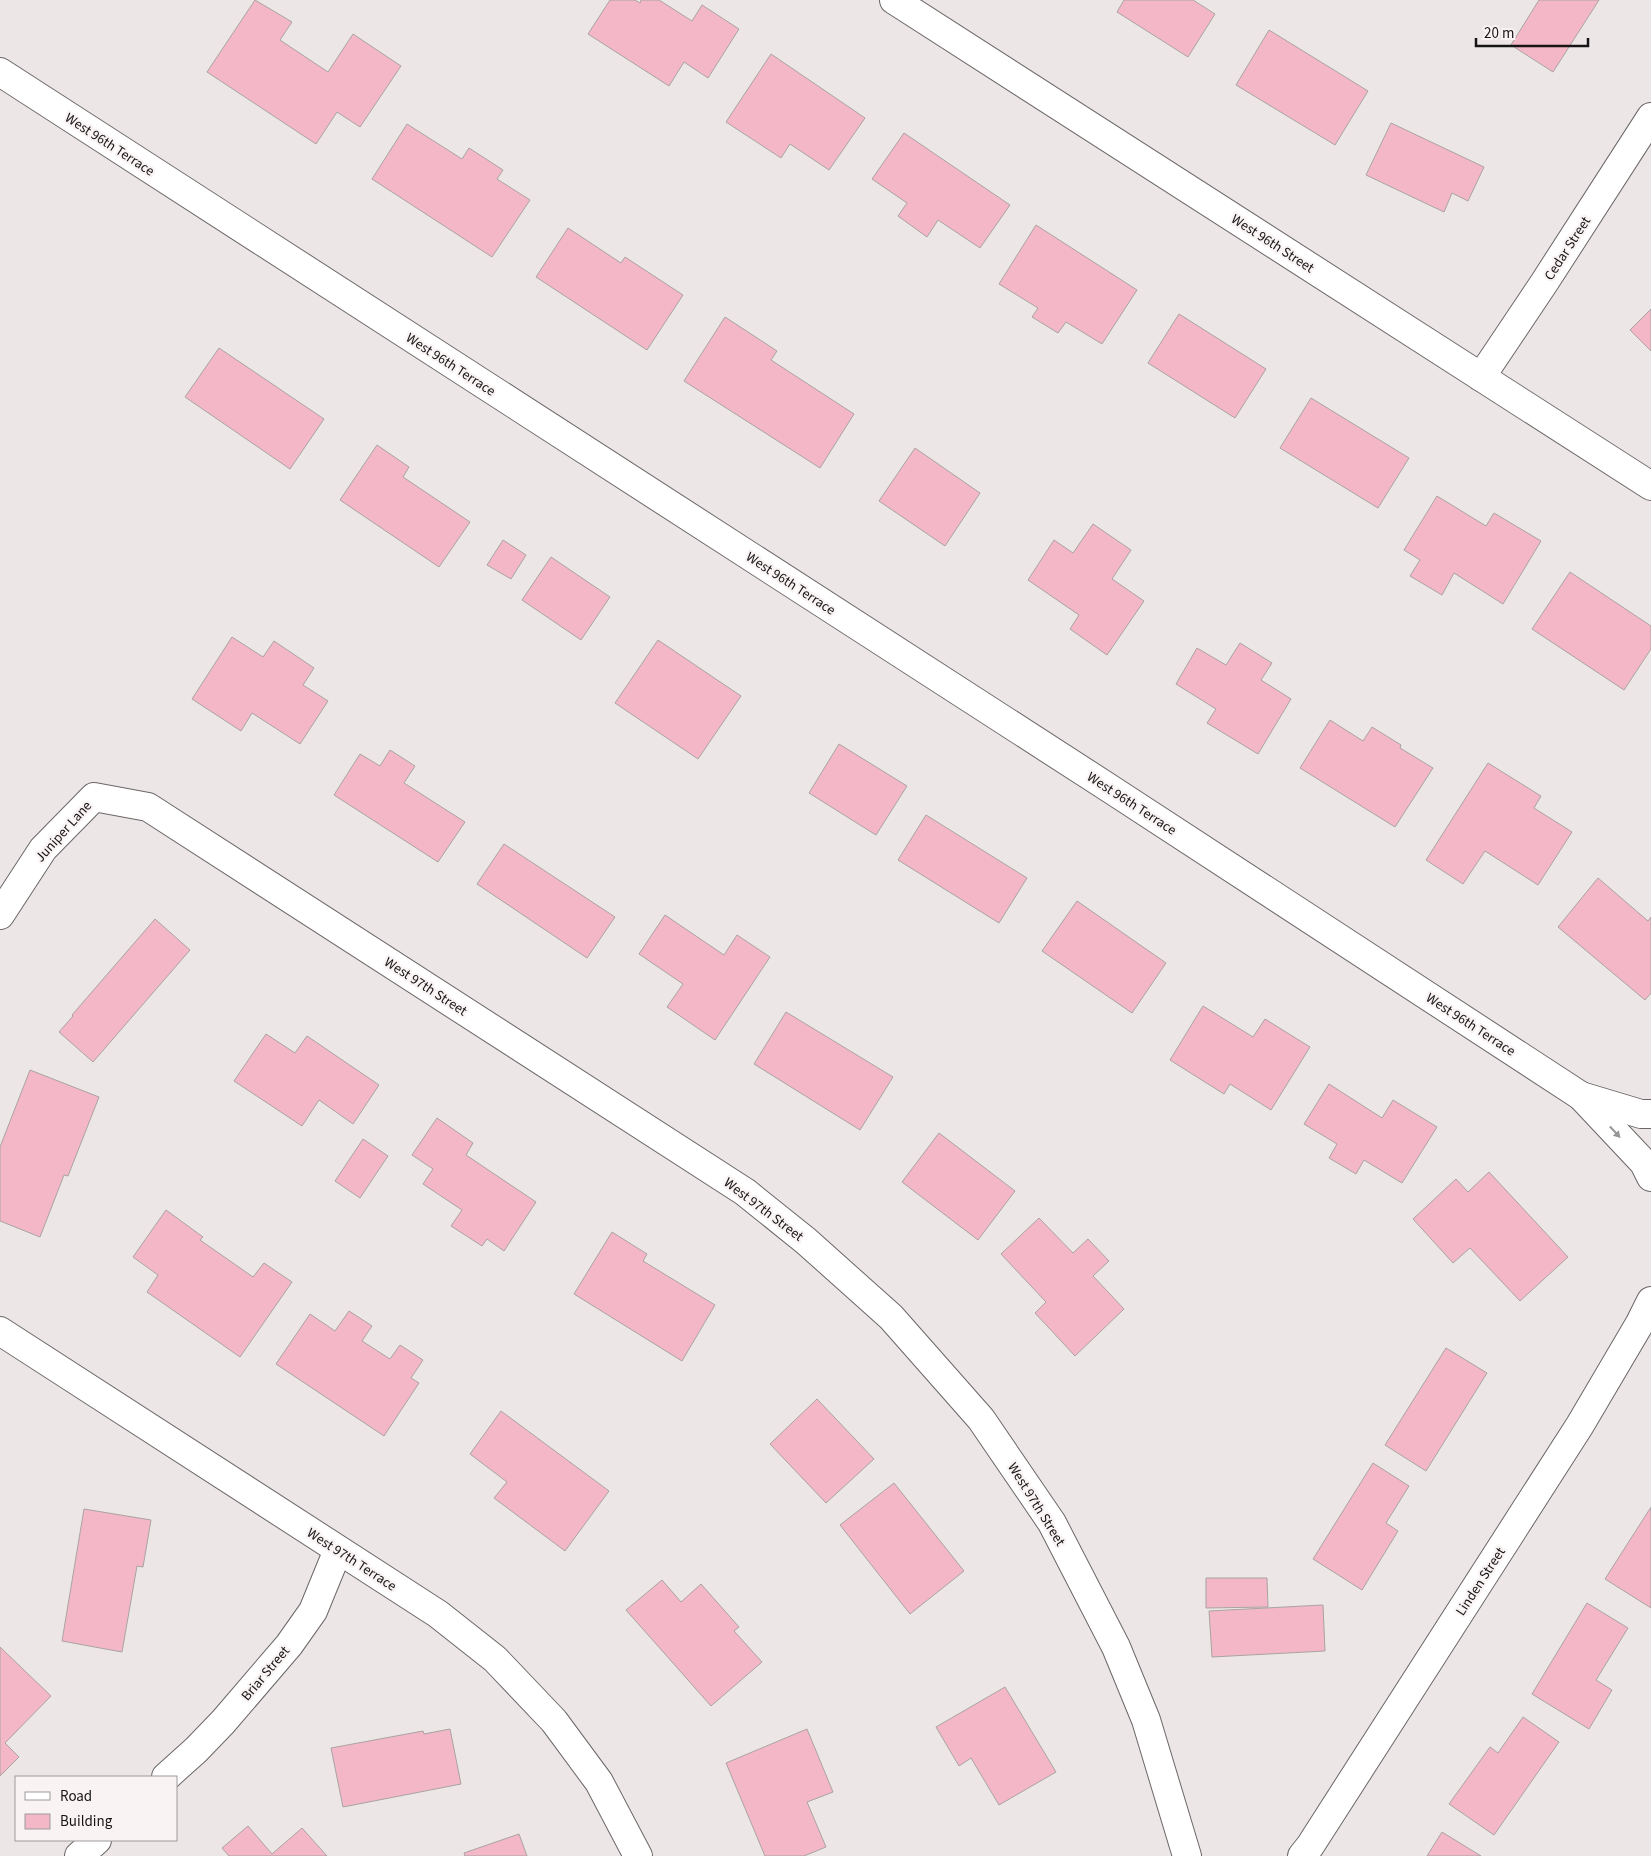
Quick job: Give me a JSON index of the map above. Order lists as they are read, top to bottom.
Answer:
{
  "streets": {
    "street": [
      "West 96th Terrace",
      "West 96th Street",
      "Cedar Street",
      "Juniper Lane",
      "West 97th Street",
      "West 97th Terrace",
      "Linden Street",
      "Briar Street"
    ]
  },
  "crossings": [
    ["West 96th Street", "Cedar Street"],
    ["Juniper Lane", "West 97th Street"],
    ["West 97th Terrace", "Briar Street"]
  ],
  "legend": ["Road", "Building"],
  "scale_bar": "20 m"
}
